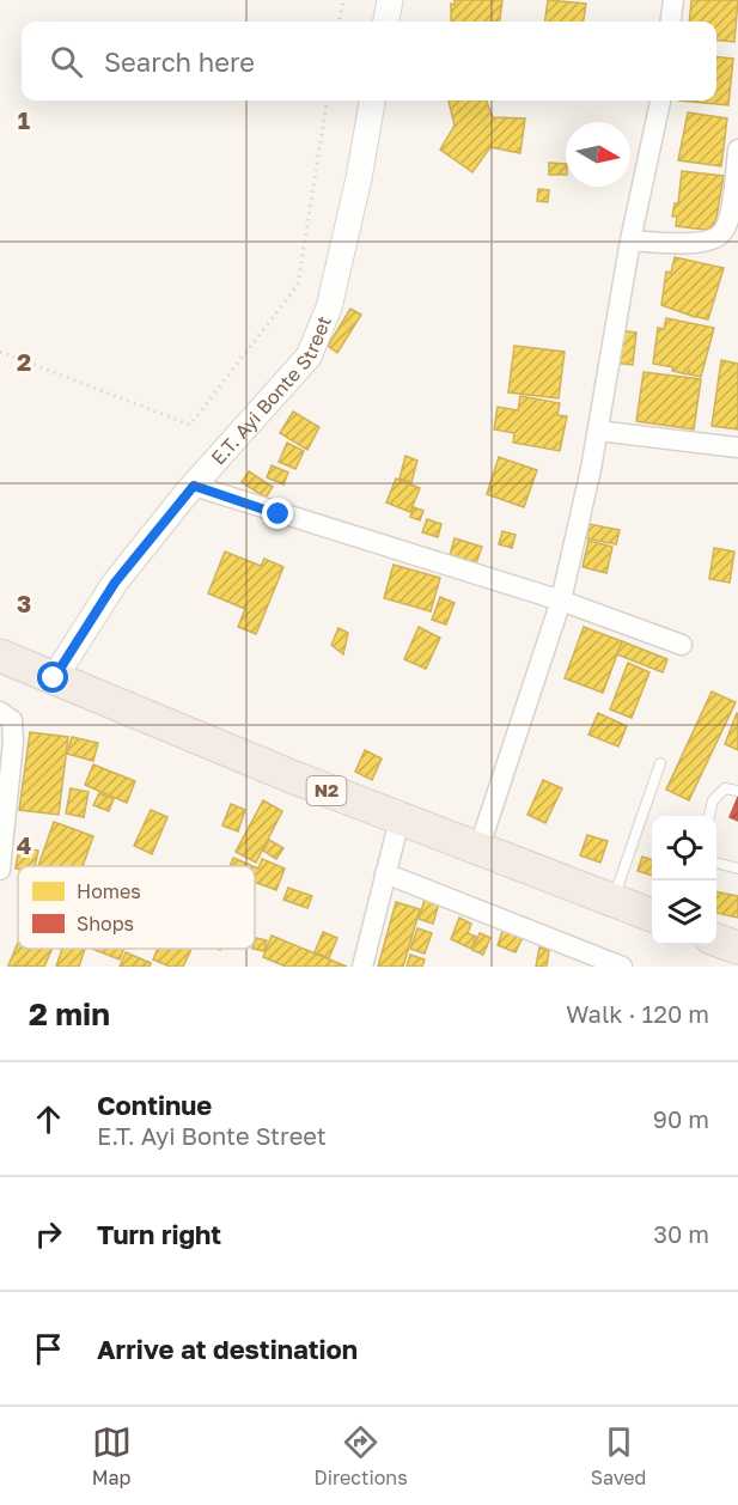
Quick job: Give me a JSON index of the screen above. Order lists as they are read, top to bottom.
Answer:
{
  "streets": {
    "highway": ["N2"],
    "street": ["E.T. Ayi Bonte Street"]
  },
  "crossings": [
    ["E.T. Ayi Bonte Street", "N2"]
  ],
  "legend": ["Homes", "Shops"],
  "north": "right",
  "page": {
    "search": "Search here",
    "heading": ["2 min", "Walk · 120 m"],
    "list": [
      ["Continue", "E.T. Ayi Bonte Street", "90 m"],
      ["Turn right", "30 m"],
      "Arrive at destination"
    ],
    "nav": ["Map", "Directions", "Saved"]
  },
  "grid": {
    "rows": [
      "1",
      "2",
      "3",
      "4"
    ]
  }
}
